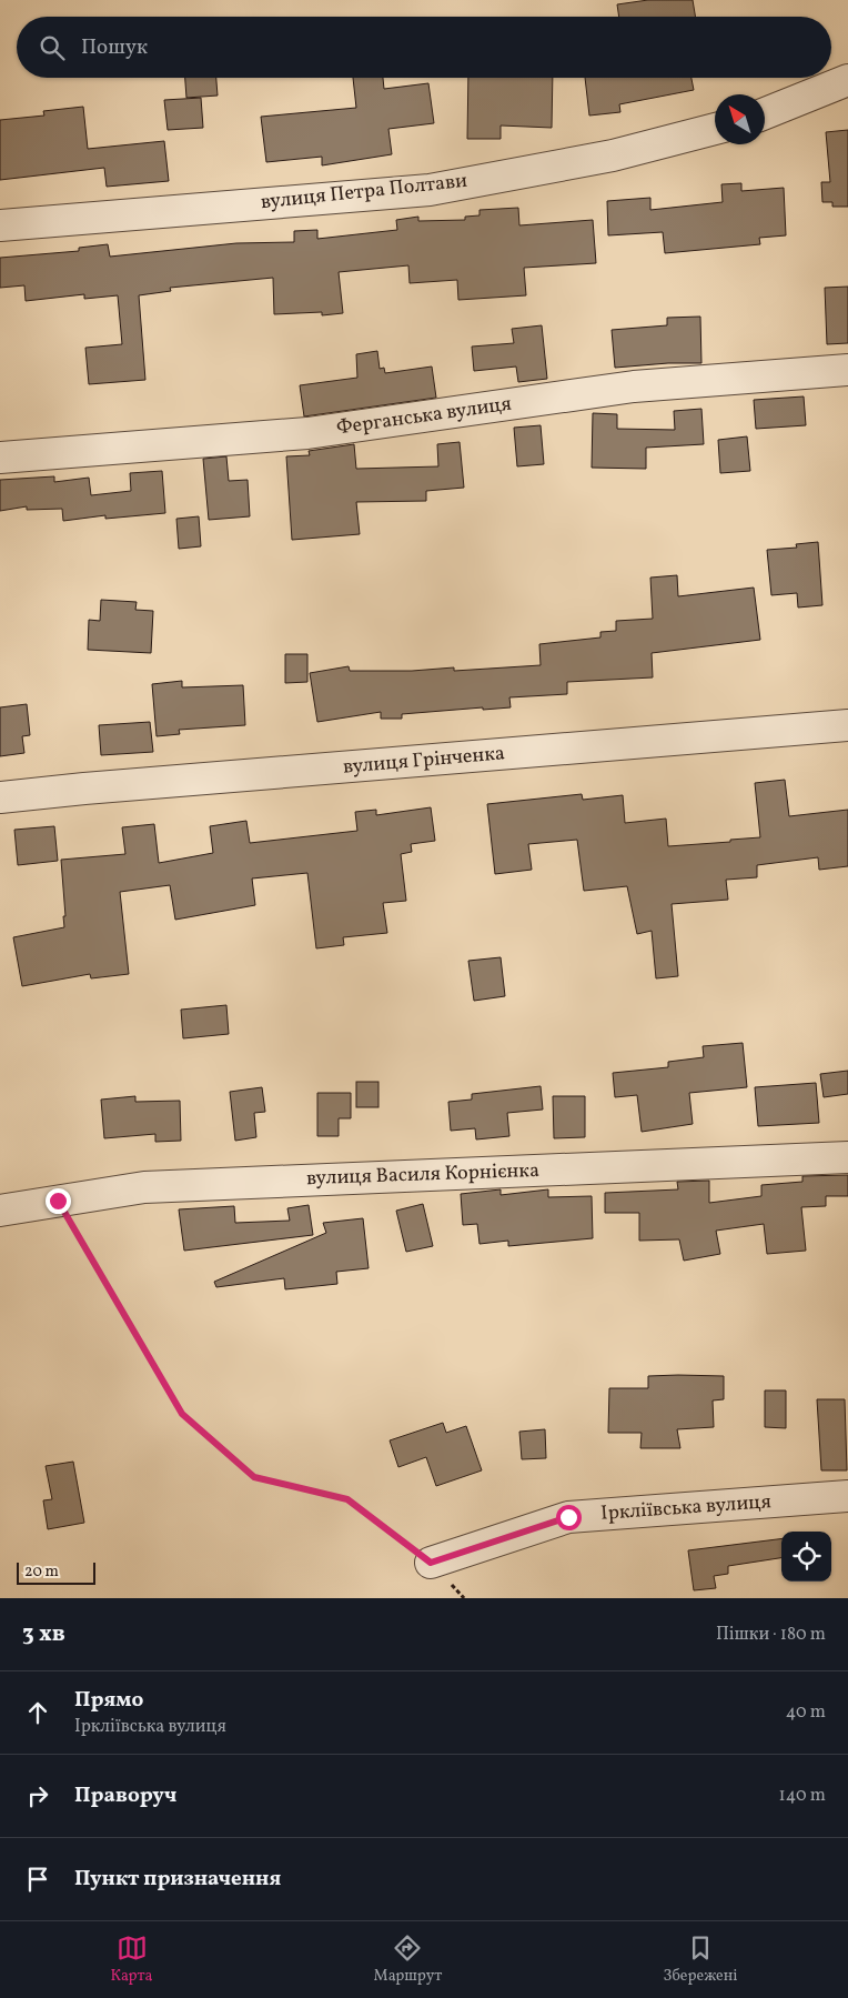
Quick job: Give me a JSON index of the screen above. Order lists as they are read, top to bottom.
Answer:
{
  "streets": {
    "street": [
      "вулиця Петра Полтави",
      "Ферганська вулиця",
      "вулиця Грінченка",
      "вулиця Василя Корнієнка",
      "Іркліївська вулиця"
    ]
  },
  "scale_bar": "20 m",
  "north": "top left",
  "page": {
    "search": "Пошук",
    "scale": "20 m",
    "heading": ["3 хв", "Пішки · 180 m"],
    "list": [
      ["Прямо", "Іркліївська вулиця", "40 m"],
      ["Праворуч", "140 m"],
      "Пункт призначення"
    ],
    "nav": ["Карта", "Маршрут", "Збережені"]
  }
}
